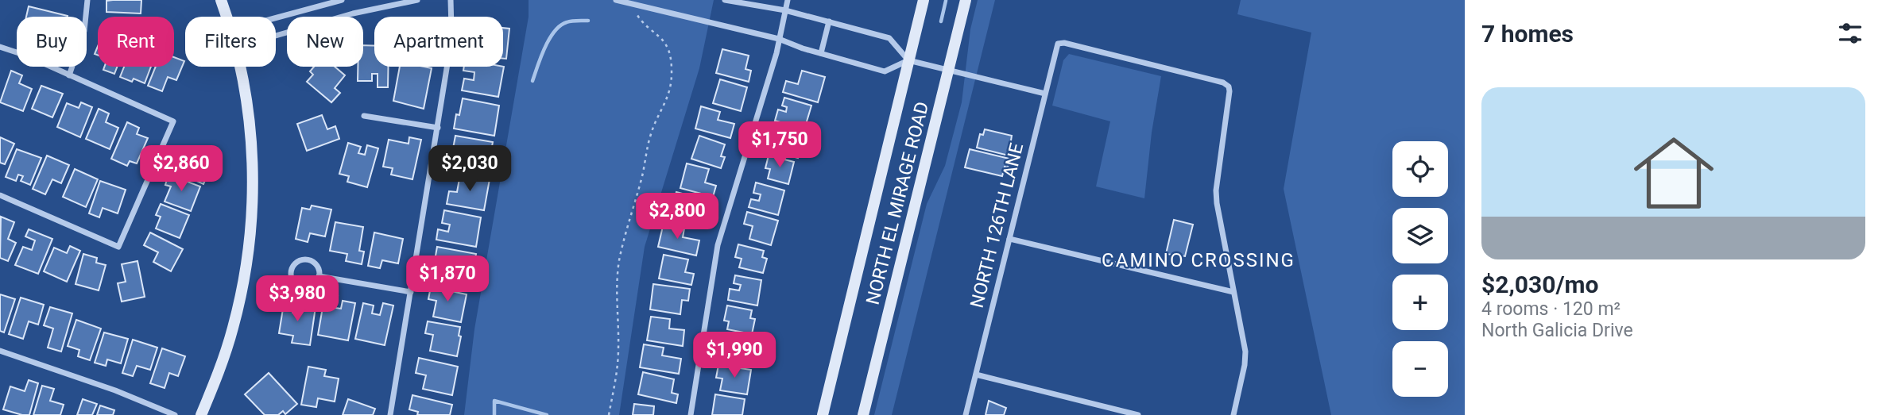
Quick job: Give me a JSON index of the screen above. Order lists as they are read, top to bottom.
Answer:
{
  "streets": {
    "main road": ["NORTH EL MIRAGE ROAD"],
    "street": ["NORTH 126TH LANE"]
  },
  "districts": ["CAMINO CROSSING"],
  "page": {
    "heading": "7 homes",
    "chip": [
      "Buy",
      "Rent",
      "Filters",
      "New",
      "Apartment"
    ],
    "list": [
      {
        "name": "$2,030/mo",
        "note": "4 rooms · 120 m² · North Galicia Drive"
      }
    ],
    "price": [
      "$1,750",
      "$2,860",
      "$2,030",
      "$2,800",
      "$1,870",
      "$3,980",
      "$1,990"
    ],
    "map_buttons": ["+", "−"]
  }
}
